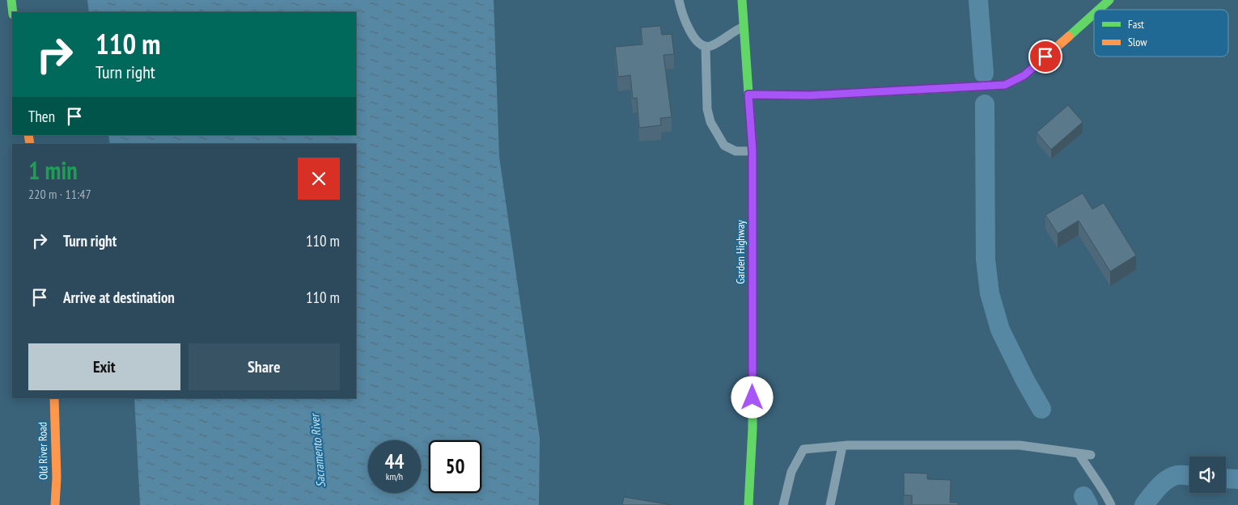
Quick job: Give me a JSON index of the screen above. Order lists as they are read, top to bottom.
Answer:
{
  "streets": {
    "main road": ["Garden Highway", "Old River Road"]
  },
  "water": ["Sacramento River"],
  "legend": ["Fast", "Slow"],
  "page": {
    "turn": ["110 m", "Turn right"],
    "then": "Then",
    "heading": ["1 min", "220 m · 11:47"],
    "list": [
      {
        "name": "Turn right",
        "value": "110 m"
      },
      {
        "name": "Arrive at destination",
        "value": "110 m"
      }
    ],
    "buttons": ["Exit", "Share"],
    "speed": "44 km/h",
    "limit": "50"
  }
}
